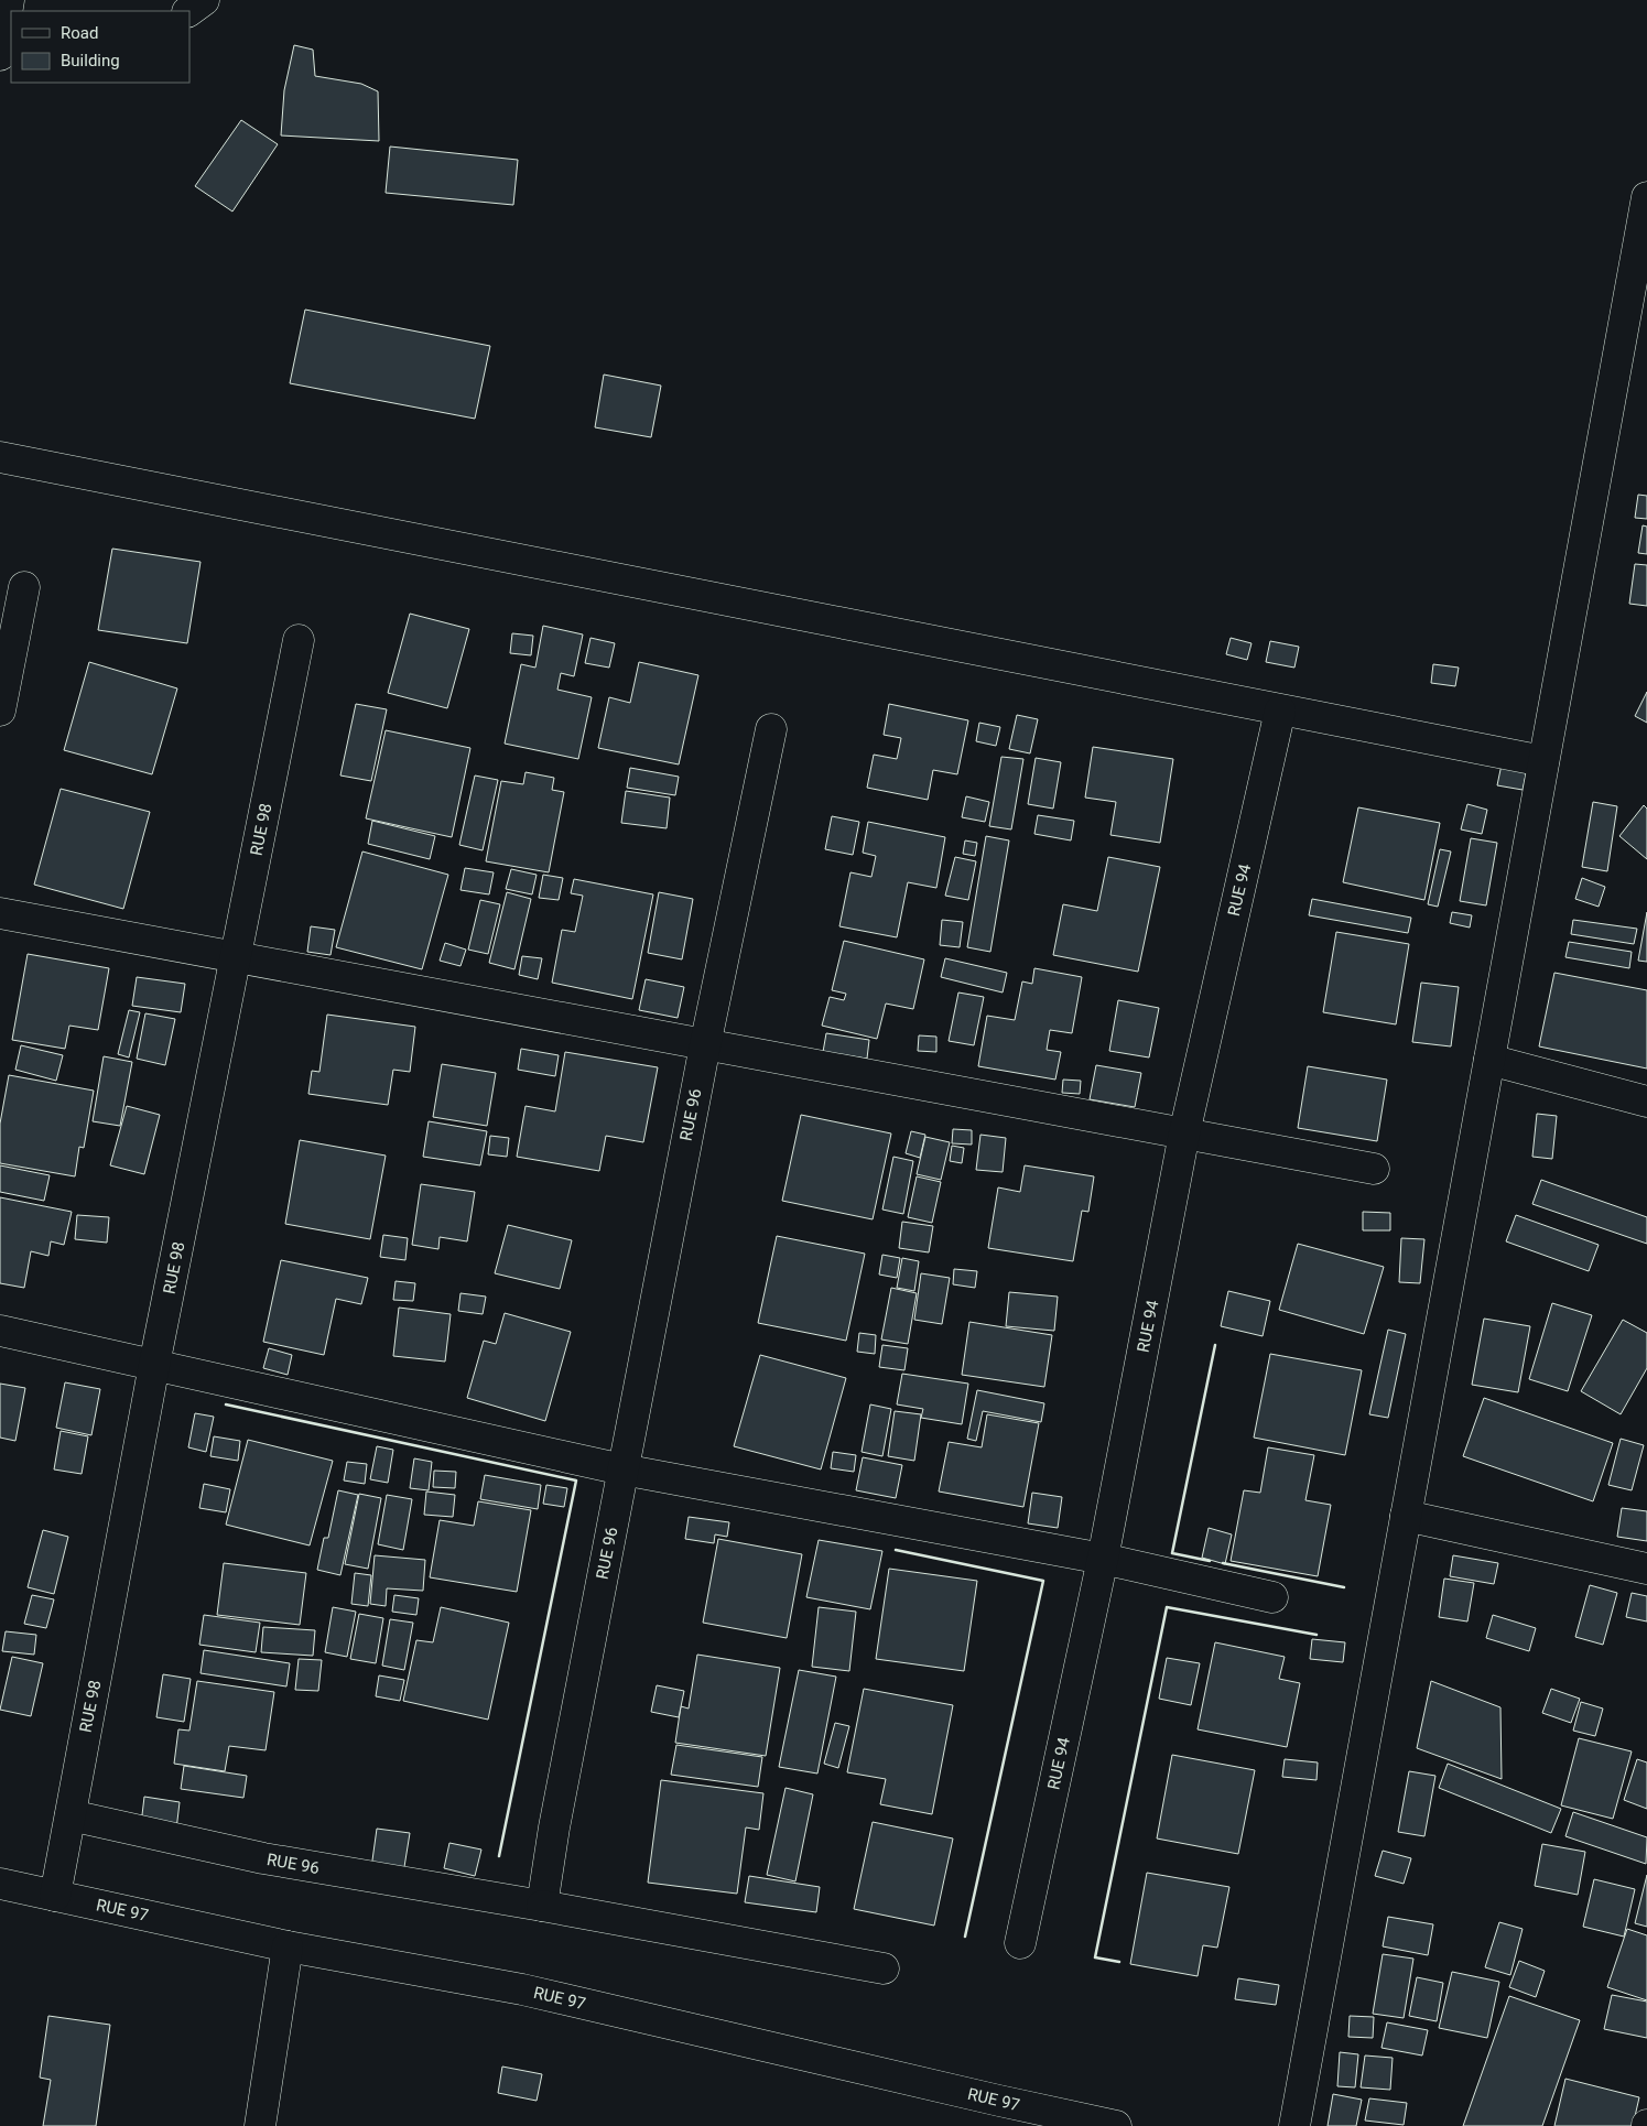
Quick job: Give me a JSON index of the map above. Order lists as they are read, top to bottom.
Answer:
{
  "streets": {
    "street": [
      "RUE 98",
      "RUE 94",
      "RUE 96",
      "RUE 97"
    ]
  },
  "crossings": [
    ["RUE 98", "RUE 96"],
    ["RUE 98", "RUE 97"]
  ],
  "legend": ["Road", "Building"]
}
